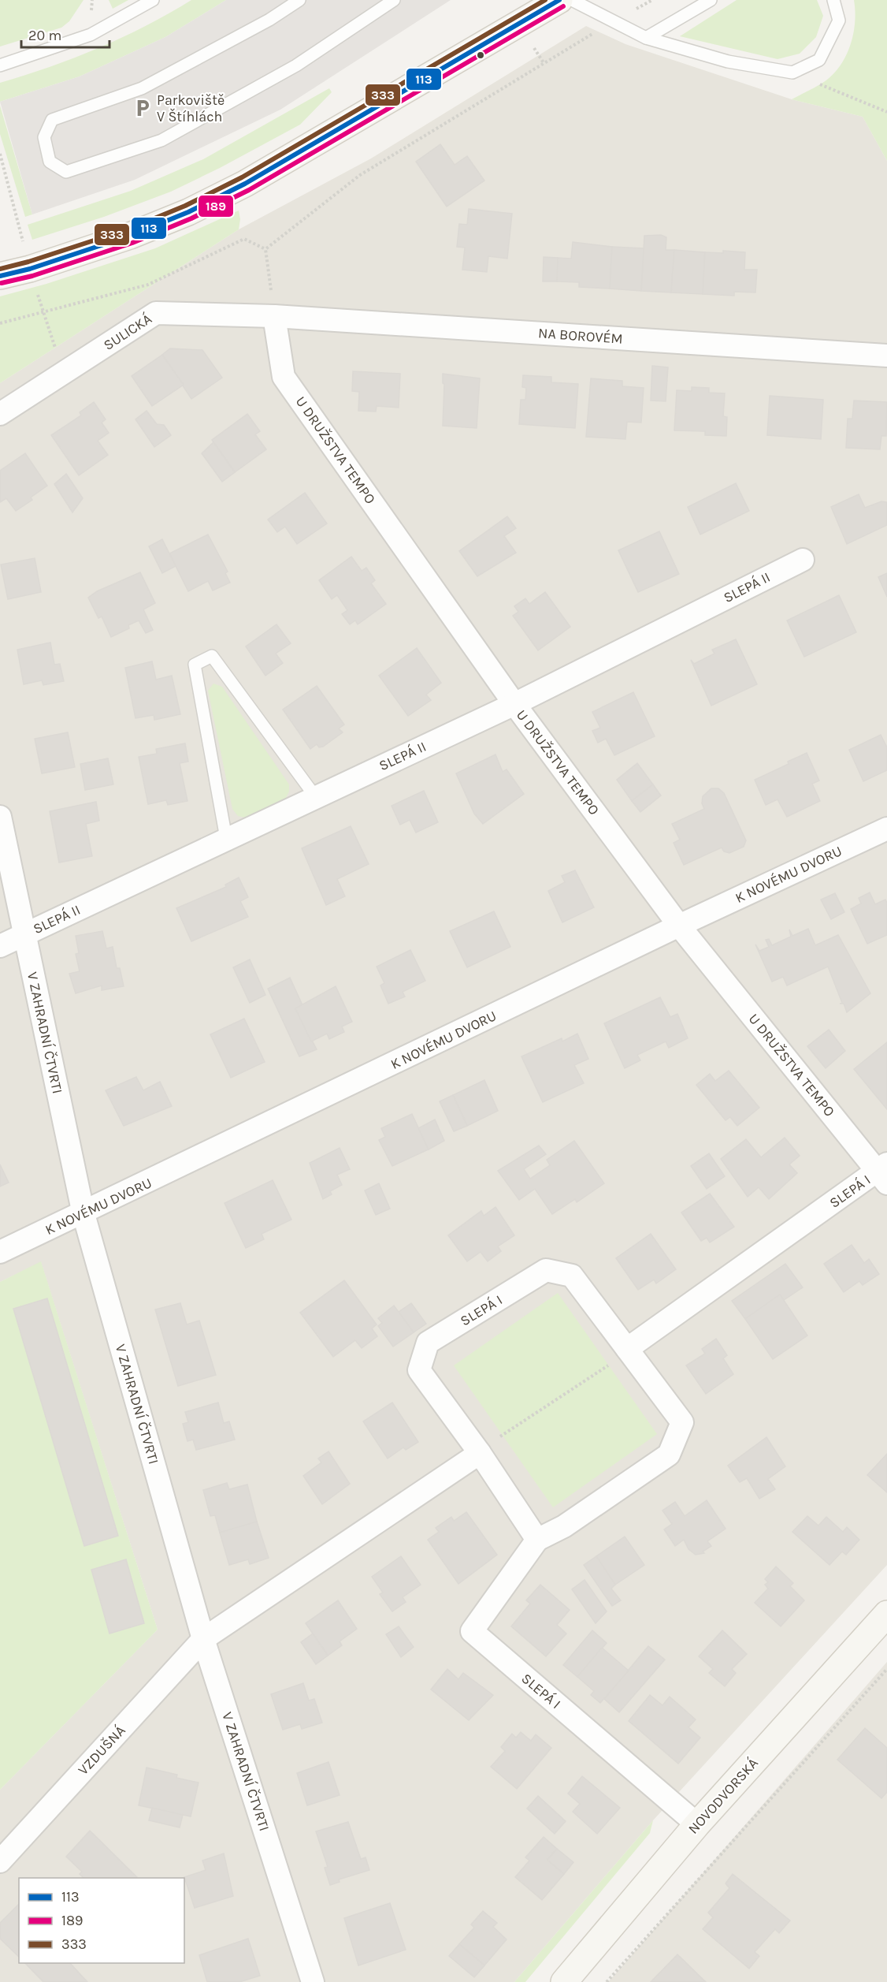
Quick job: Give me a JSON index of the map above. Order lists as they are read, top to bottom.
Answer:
{
  "streets": {
    "street": [
      "SULICKÁ",
      "NA BOROVÉM",
      "U DRUŽSTVA TEMPO",
      "SLEPÁ II",
      "K NOVÉMU DVORU",
      "V ZAHRADNÍ ČTVRTI",
      "SLEPÁ I",
      "VZDUŠNÁ",
      "NOVODVORSKÁ"
    ]
  },
  "crossings": [
    ["SULICKÁ", "NA BOROVÉM"],
    ["SULICKÁ", "U DRUŽSTVA TEMPO"],
    ["NA BOROVÉM", "U DRUŽSTVA TEMPO"],
    ["U DRUŽSTVA TEMPO", "SLEPÁ II"],
    ["U DRUŽSTVA TEMPO", "K NOVÉMU DVORU"],
    ["U DRUŽSTVA TEMPO", "SLEPÁ I"],
    ["SLEPÁ II", "V ZAHRADNÍ ČTVRTI"],
    ["K NOVÉMU DVORU", "V ZAHRADNÍ ČTVRTI"],
    ["V ZAHRADNÍ ČTVRTI", "VZDUŠNÁ"],
    ["SLEPÁ I", "NOVODVORSKÁ"]
  ],
  "places": {
    "parking": ["Parkoviště V Štíhlách"]
  },
  "lines": ["transit line 113", "transit line 333", "transit line 189"],
  "legend": ["113", "189", "333"],
  "scale_bar": "20 m"
}
